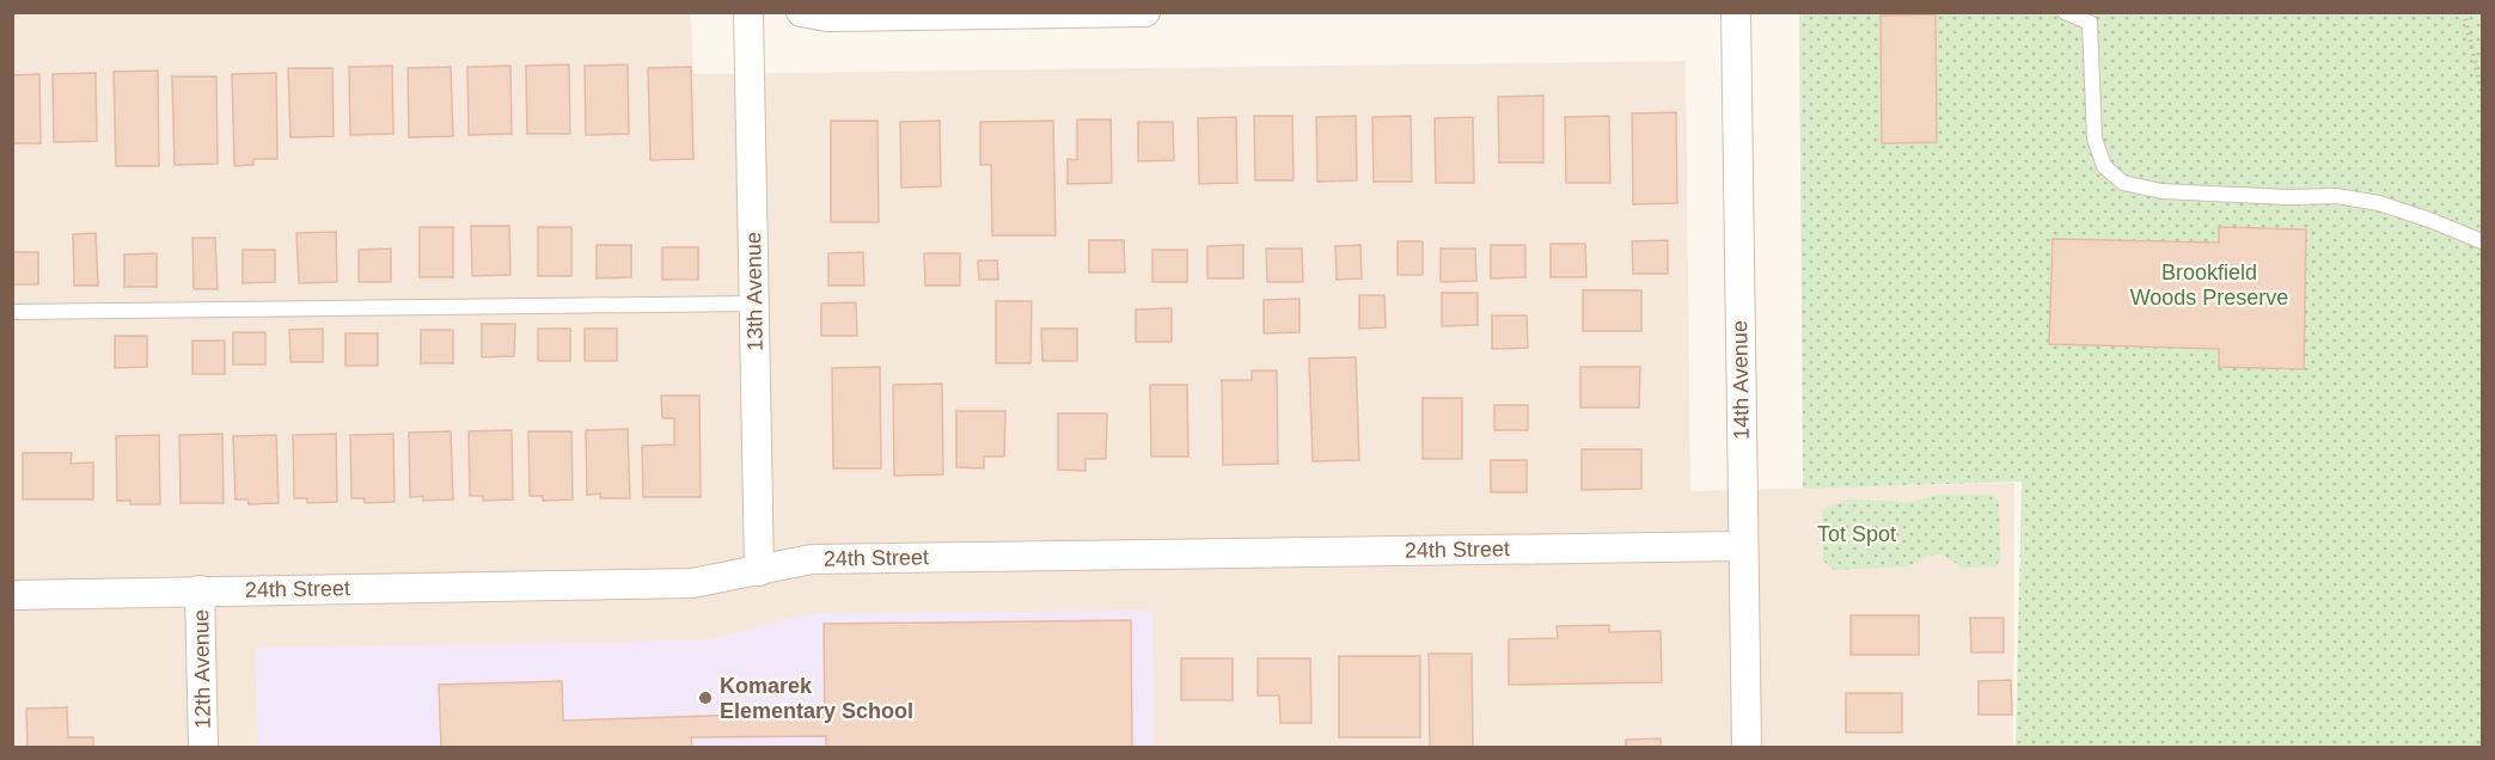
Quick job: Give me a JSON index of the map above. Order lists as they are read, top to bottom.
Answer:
{
  "streets": {
    "street": [
      "13th Avenue",
      "14th Avenue",
      "24th Street",
      "12th Avenue"
    ]
  },
  "crossings": [
    ["13th Avenue", "24th Street"],
    ["14th Avenue", "24th Street"],
    ["24th Street", "12th Avenue"]
  ],
  "parks": ["Brookfield Woods Preserve", "Tot Spot"],
  "places": ["Komarek Elementary School"]
}
